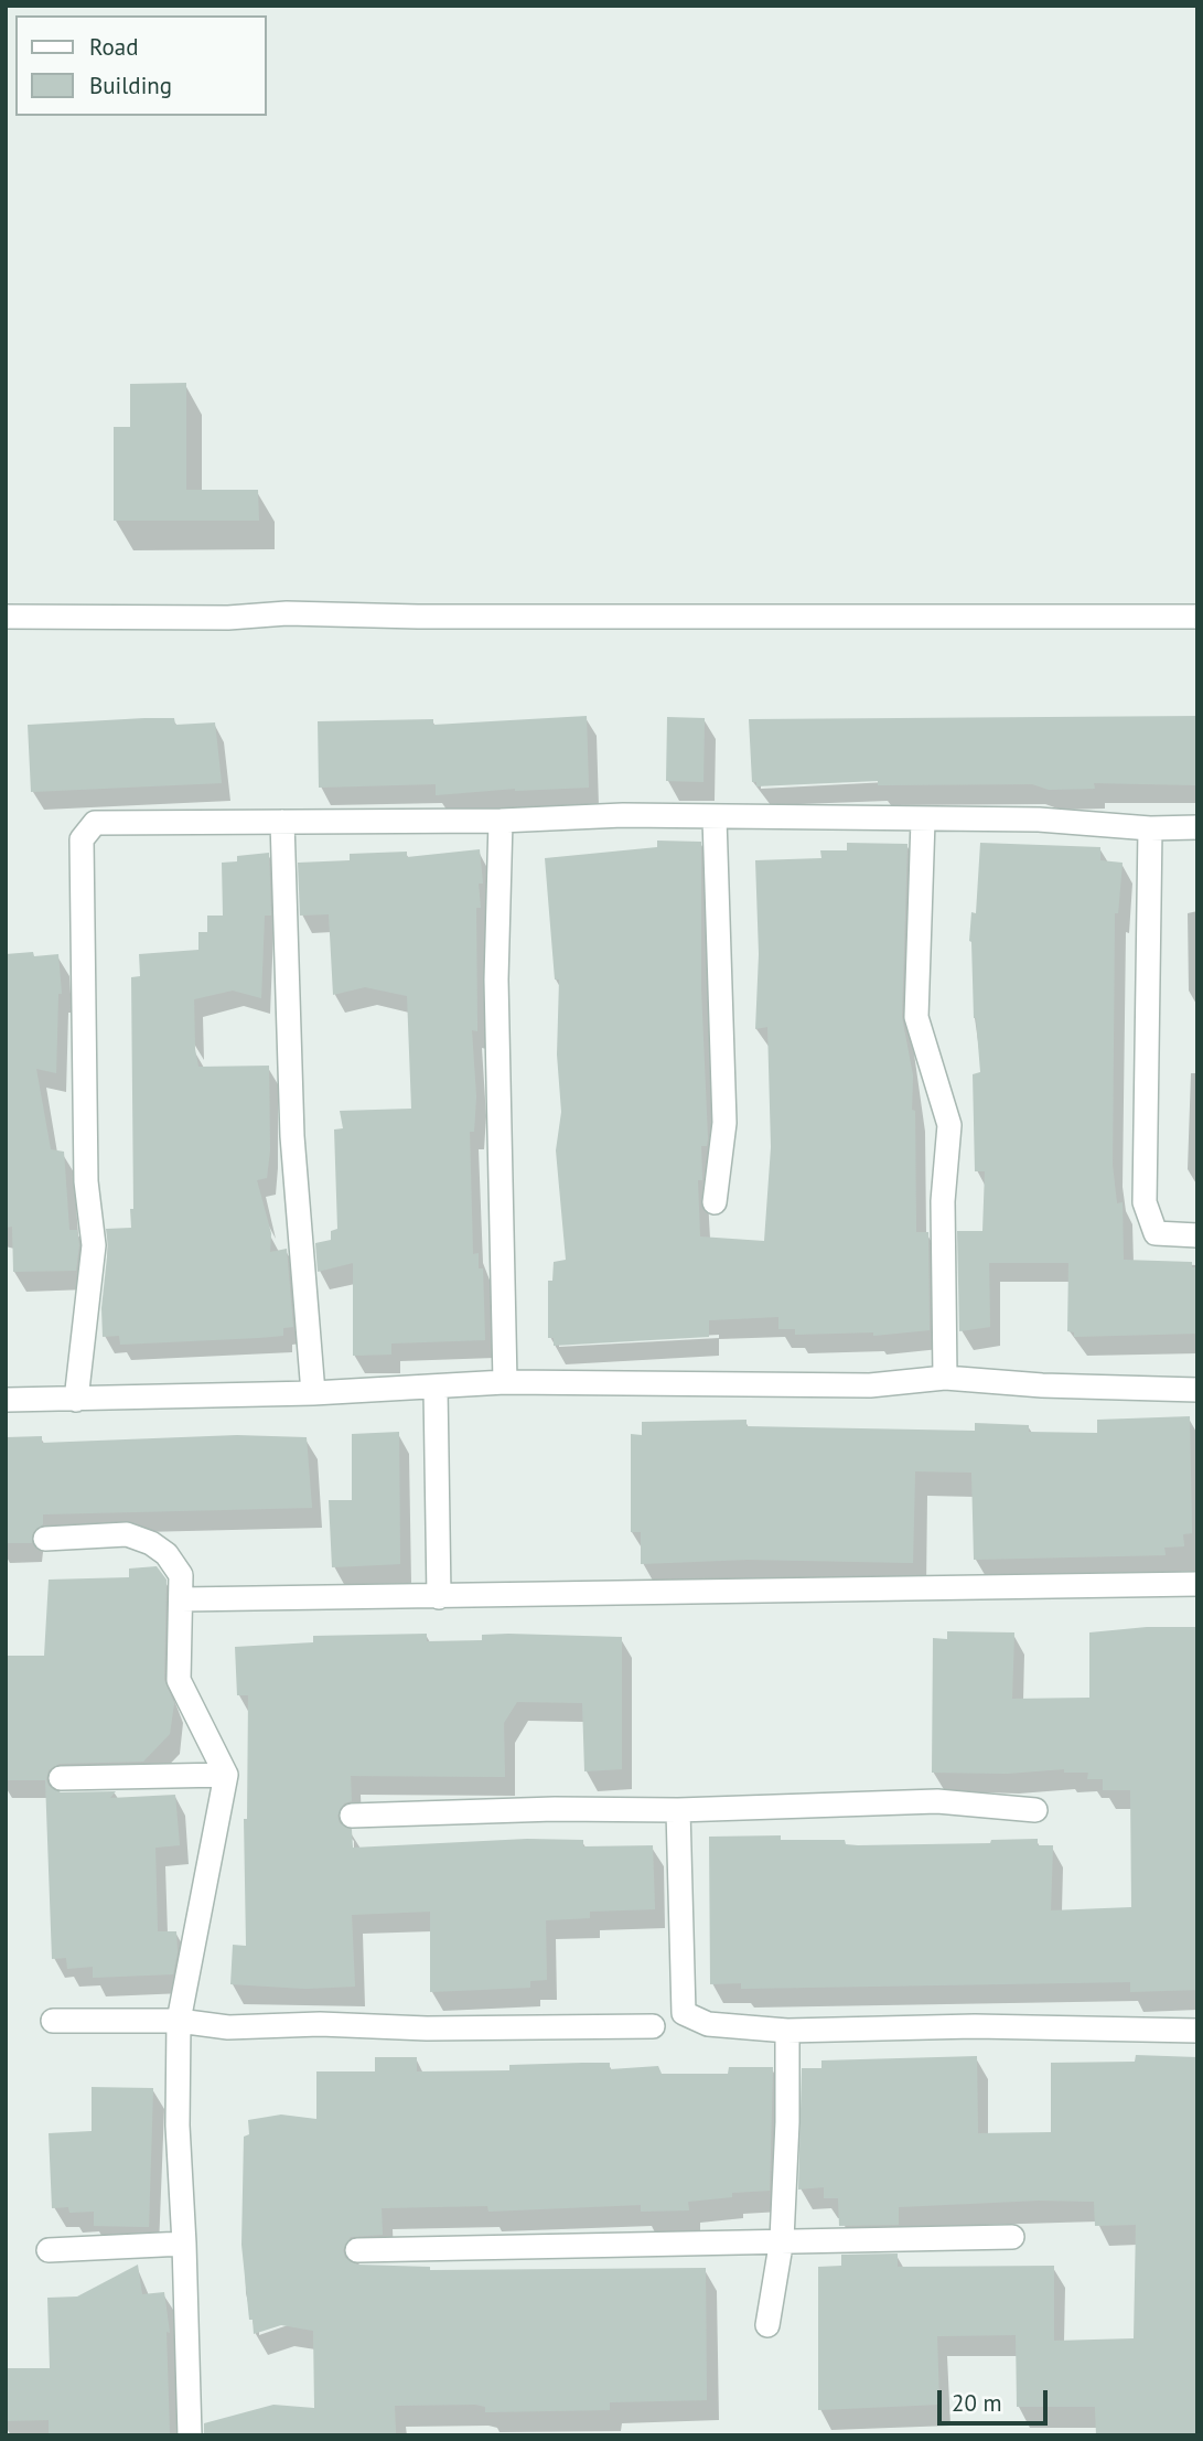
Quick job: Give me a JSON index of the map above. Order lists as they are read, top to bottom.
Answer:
{
  "legend": ["Road", "Building"],
  "scale_bar": "20 m"
}
